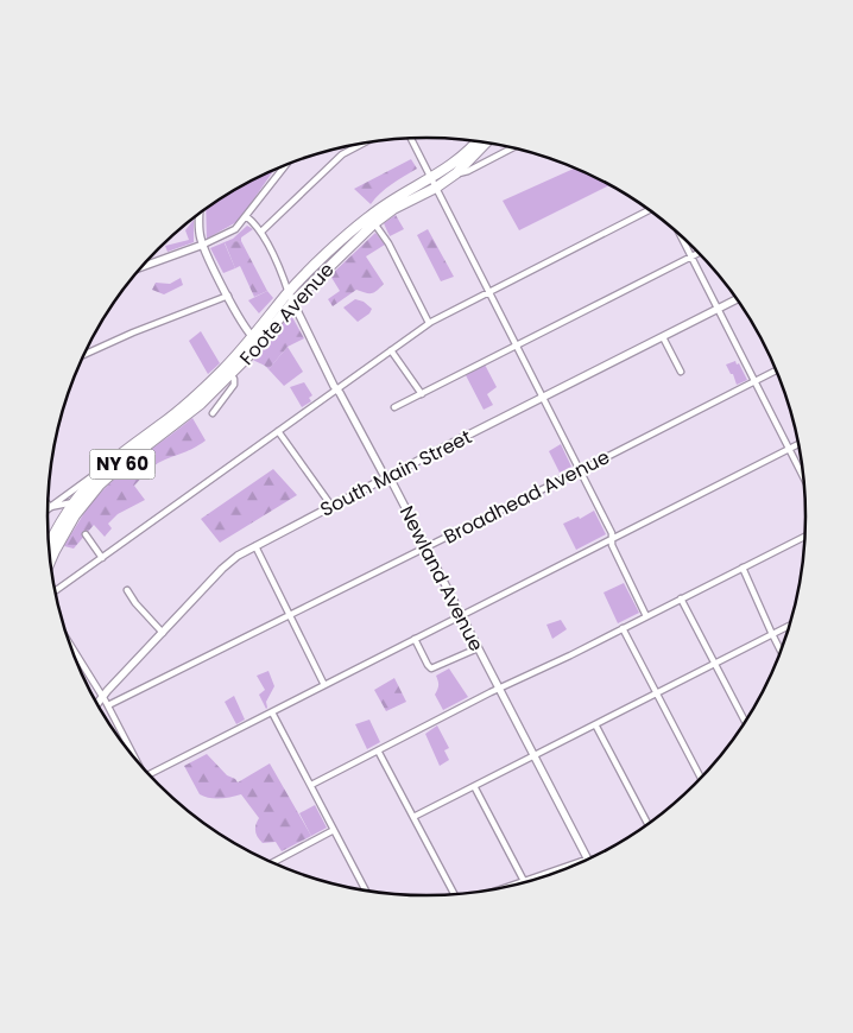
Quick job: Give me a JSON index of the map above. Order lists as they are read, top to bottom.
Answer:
{
  "streets": {
    "highway": ["Foote Avenue", "NY 60"],
    "street": ["South Main Street", "Broadhead Avenue", "Newland Avenue"]
  },
  "crossings": [
    ["Foote Avenue", "Newland Avenue"],
    ["South Main Street", "Newland Avenue"],
    ["Broadhead Avenue", "Newland Avenue"]
  ]
}
